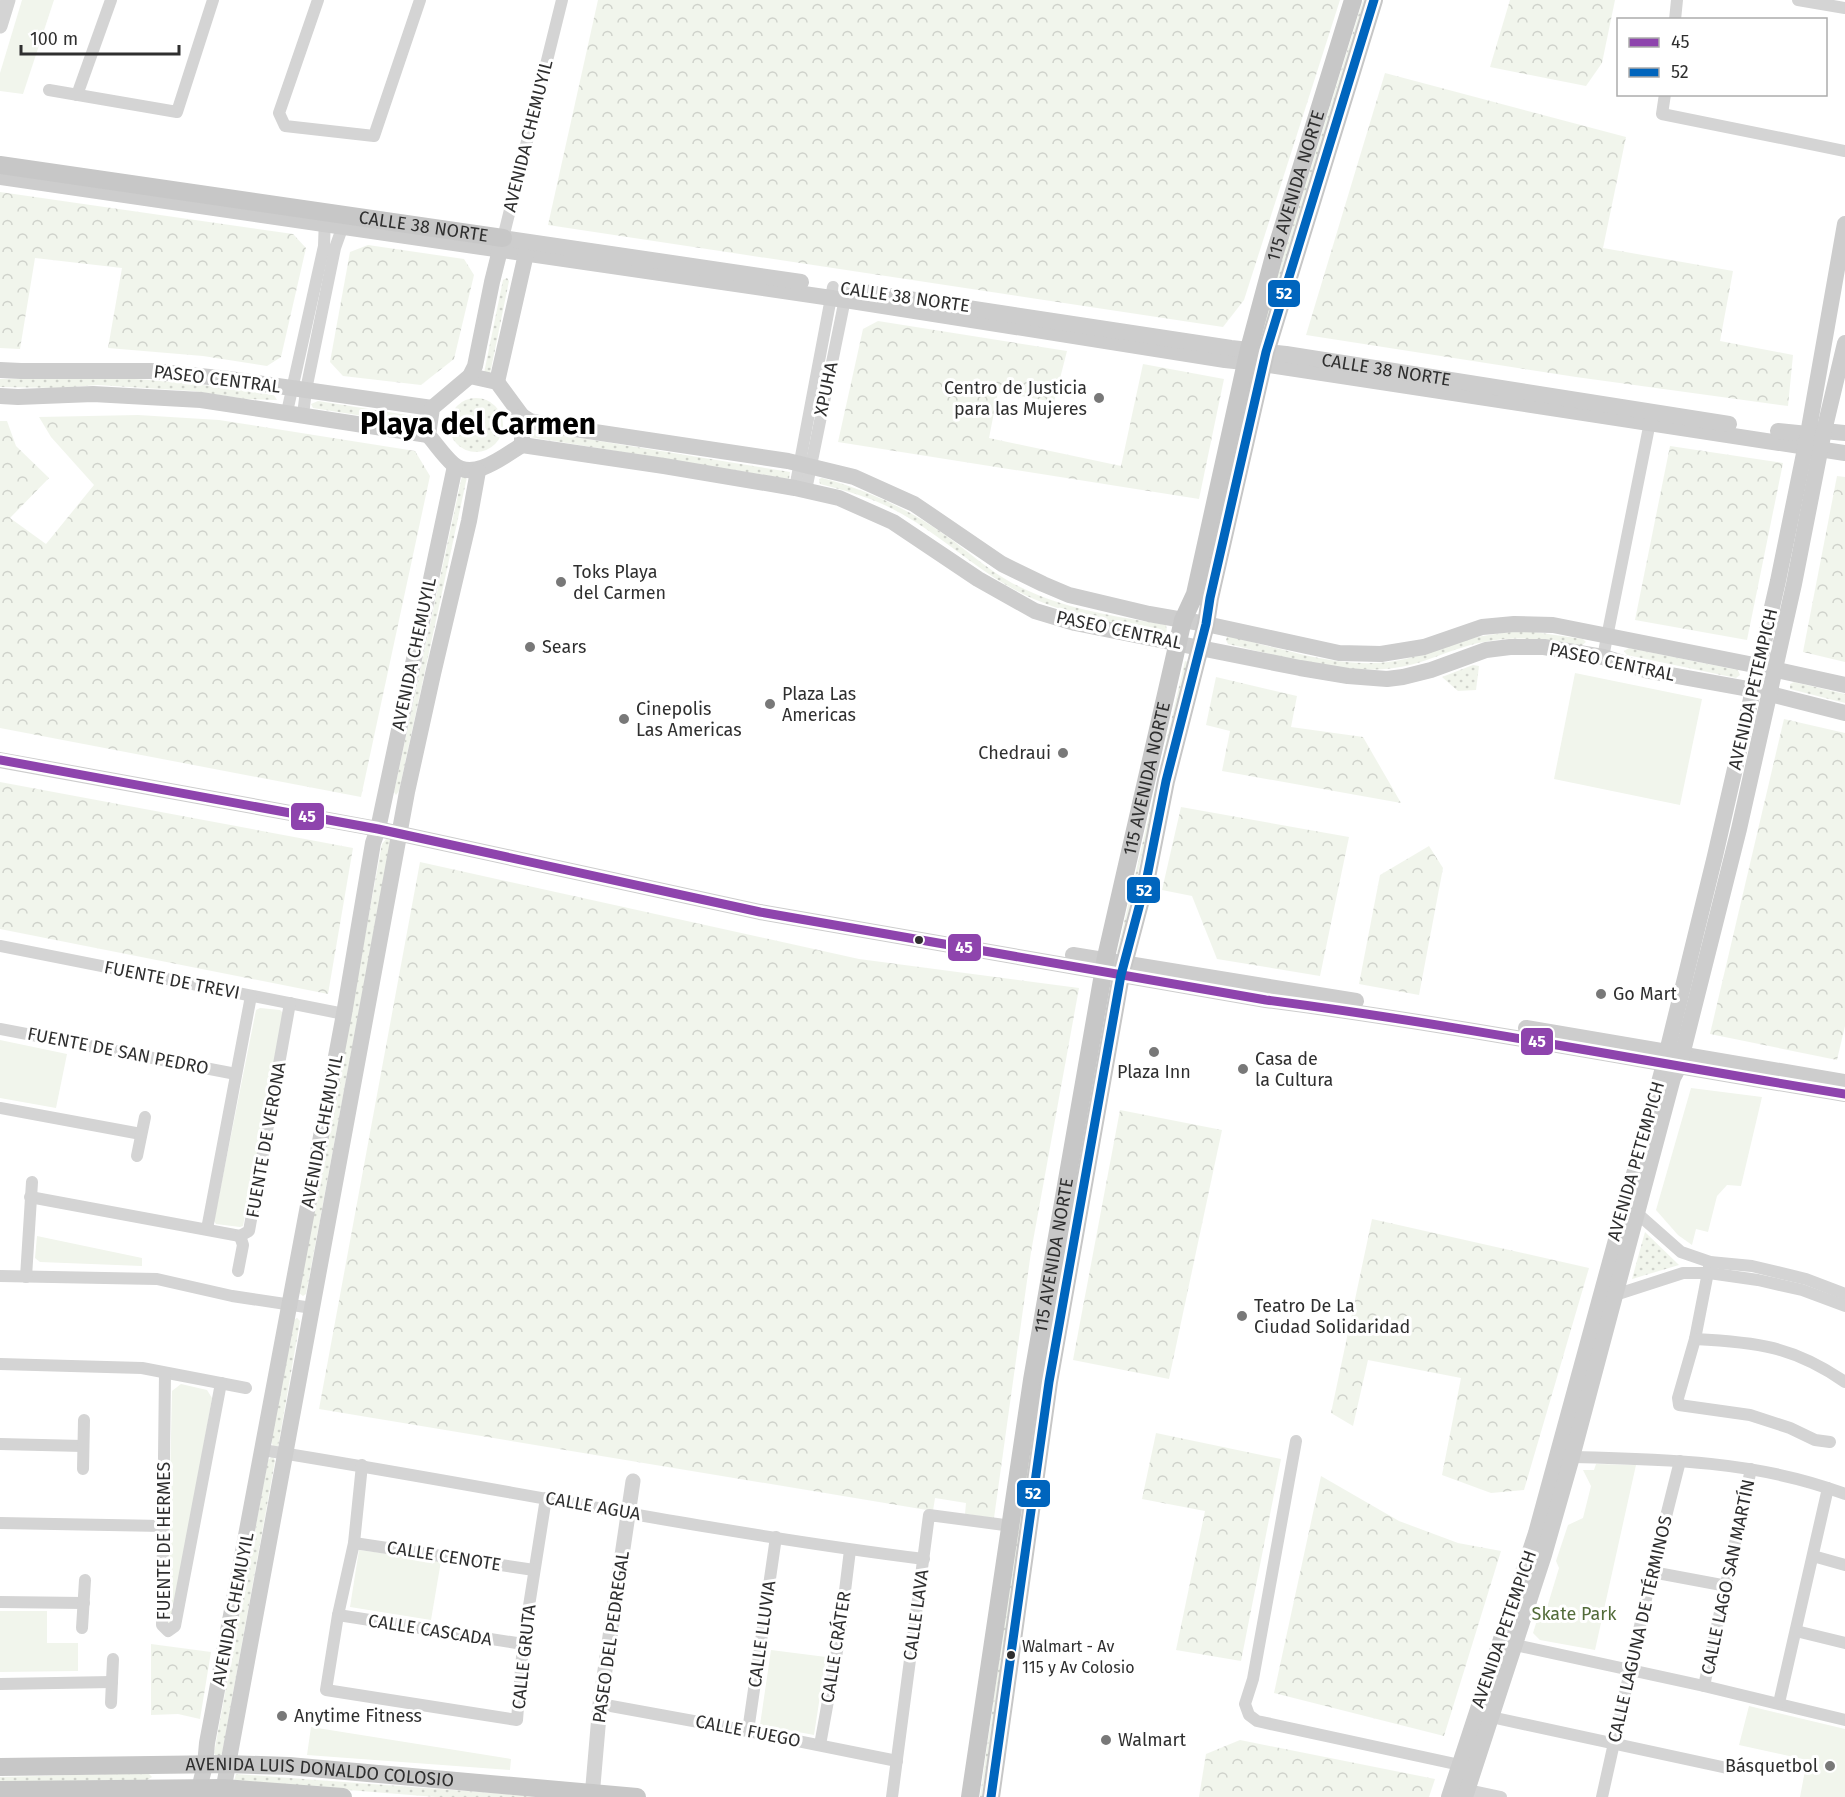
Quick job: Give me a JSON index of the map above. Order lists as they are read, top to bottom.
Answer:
{
  "streets": {
    "main road": [
      "AVENIDA CHEMUYIL",
      "115 AVENIDA NORTE",
      "CALLE 38 NORTE",
      "PASEO CENTRAL",
      "AVENIDA PETEMPICH",
      "AVENIDA LUIS DONALDO COLOSIO"
    ],
    "street": [
      "XPUHA",
      "FUENTE DE TREVI",
      "FUENTE DE SAN PEDRO",
      "FUENTE DE VERONA",
      "CALLE AGUA",
      "FUENTE DE HERMES",
      "CALLE CENOTE",
      "CALLE LAGO SAN MARTÍN",
      "CALLE LAVA",
      "CALLE LAGUNA DE TÉRMINOS",
      "CALLE CASCADA",
      "CALLE LLUVIA",
      "PASEO DEL PEDREGAL",
      "CALLE CRÁTER",
      "CALLE GRUTA",
      "CALLE FUEGO"
    ]
  },
  "crossings": [
    ["AVENIDA CHEMUYIL", "CALLE 38 NORTE"],
    ["AVENIDA CHEMUYIL", "PASEO CENTRAL"],
    ["AVENIDA CHEMUYIL", "FUENTE DE TREVI"],
    ["AVENIDA CHEMUYIL", "CALLE AGUA"],
    ["AVENIDA CHEMUYIL", "AVENIDA LUIS DONALDO COLOSIO"],
    ["115 AVENIDA NORTE", "CALLE 38 NORTE"],
    ["115 AVENIDA NORTE", "PASEO CENTRAL"],
    ["115 AVENIDA NORTE", "CALLE LAVA"],
    ["CALLE 38 NORTE", "XPUHA"],
    ["CALLE 38 NORTE", "AVENIDA PETEMPICH"],
    ["PASEO CENTRAL", "XPUHA"],
    ["PASEO CENTRAL", "AVENIDA PETEMPICH"],
    ["FUENTE DE TREVI", "FUENTE DE VERONA"],
    ["CALLE AGUA", "CALLE LAVA"],
    ["CALLE AGUA", "CALLE LLUVIA"],
    ["CALLE AGUA", "PASEO DEL PEDREGAL"],
    ["CALLE AGUA", "CALLE CRÁTER"],
    ["CALLE AGUA", "CALLE GRUTA"],
    ["CALLE CENOTE", "CALLE GRUTA"],
    ["CALLE LAVA", "CALLE FUEGO"],
    ["CALLE CASCADA", "CALLE GRUTA"],
    ["CALLE LLUVIA", "CALLE FUEGO"],
    ["PASEO DEL PEDREGAL", "CALLE FUEGO"],
    ["PASEO DEL PEDREGAL", "AVENIDA LUIS DONALDO COLOSIO"],
    ["CALLE CRÁTER", "CALLE FUEGO"]
  ],
  "districts": ["Playa del Carmen"],
  "parks": ["Skate Park"],
  "places": [
    "Centro de Justicia para las Mujeres",
    "Toks Playa del Carmen",
    "Sears",
    "Plaza Las Americas",
    "Cinepolis Las Americas",
    "Chedraui",
    "Go Mart",
    "Plaza Inn",
    "Casa de la Cultura",
    "Teatro De La Ciudad Solidaridad",
    "Walmart - Av 115 y Av Colosio",
    "Anytime Fitness",
    "Walmart",
    "Básquetbol"
  ],
  "lines": ["transit line 52", "transit line 45"],
  "legend": ["45", "52"],
  "scale_bar": "100 m"
}
